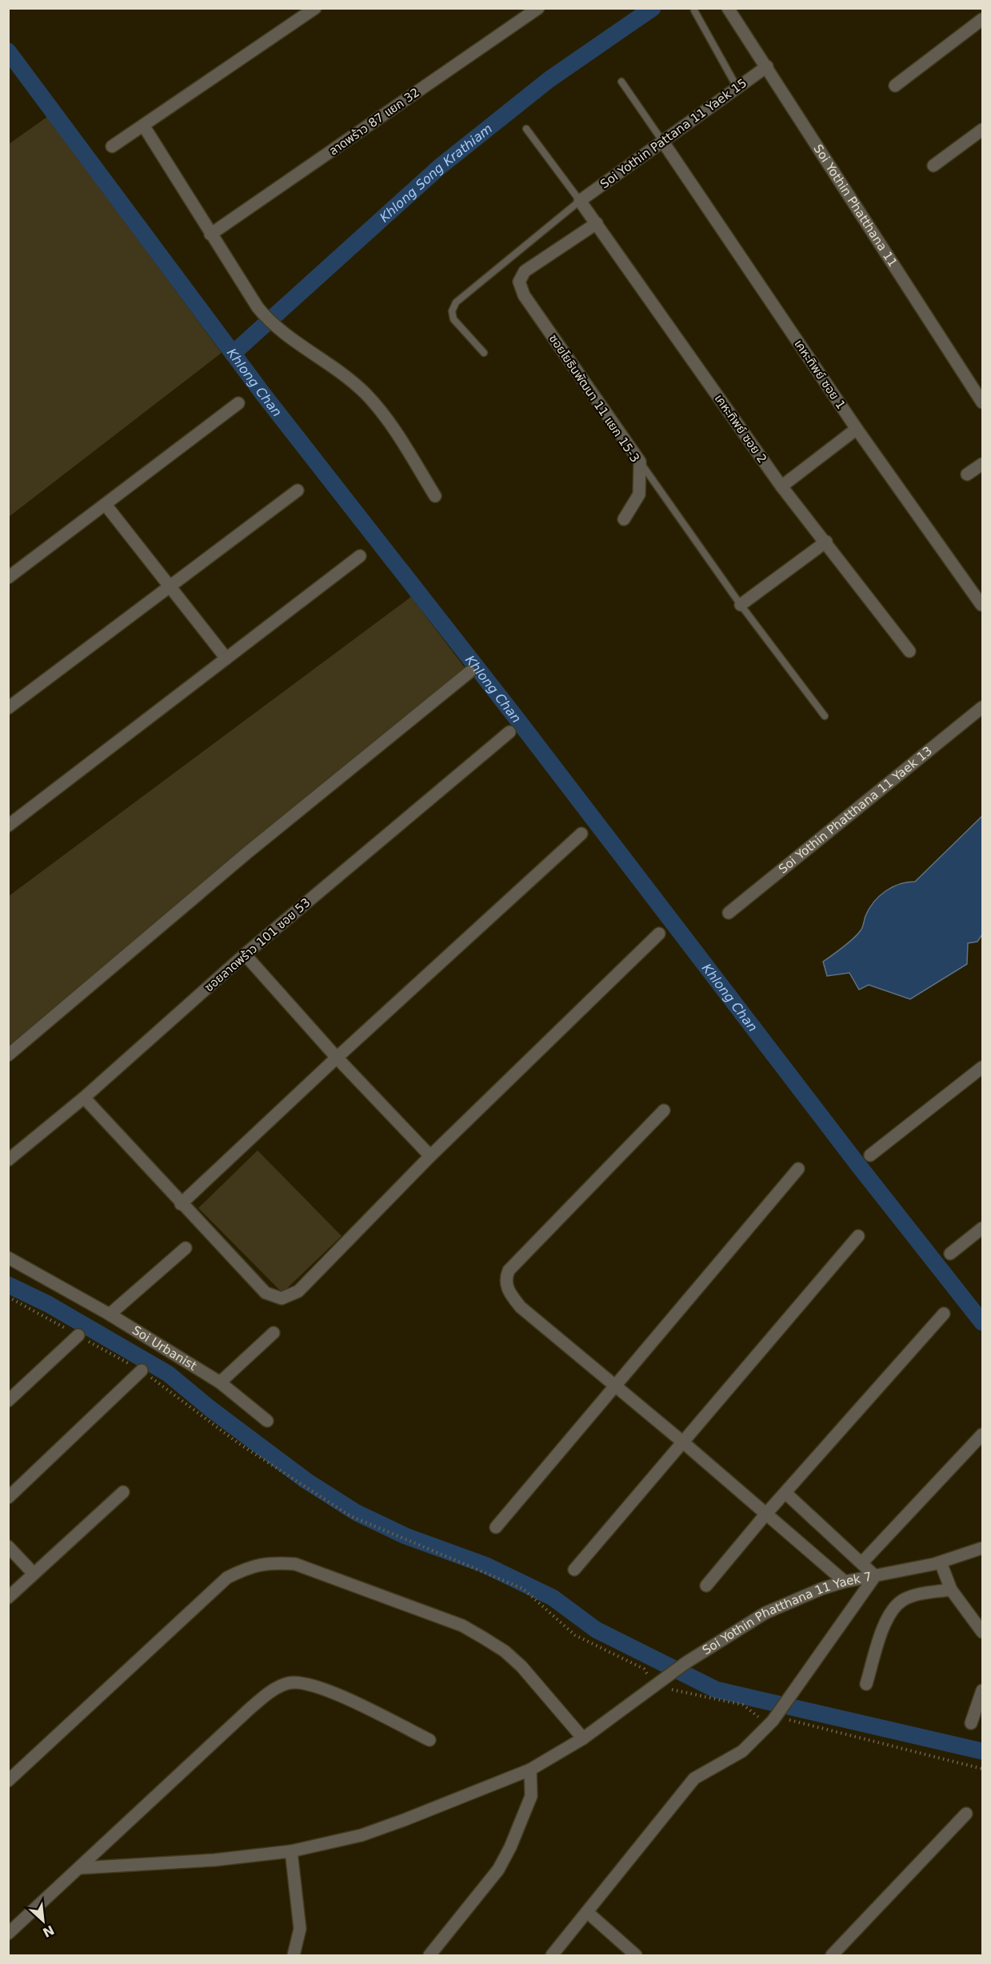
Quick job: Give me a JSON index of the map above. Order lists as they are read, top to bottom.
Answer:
{
  "streets": {
    "street": [
      "ลาดพร้าว 87 แยก 32",
      "Soi Yothin Pattana 11 Yaek 15",
      "Soi Yothin Phatthana 11",
      "เคหะทิพย์ ซอย 1",
      "ซอยโยธินพัฒนา 11 แยก 15-3",
      "เคหะทิพย์ ซอย 2",
      "Soi Yothin Phatthana 11 Yaek 13",
      "ซอยลาดพร้าว 101 ซอย 53",
      "Soi Urbanist",
      "Soi Yothin Phatthana 11 Yaek 7"
    ]
  },
  "crossings": [
    ["Soi Yothin Pattana 11 Yaek 15", "Soi Yothin Phatthana 11"],
    ["Soi Yothin Pattana 11 Yaek 15", "เคหะทิพย์ ซอย 1"],
    ["Soi Yothin Pattana 11 Yaek 15", "เคหะทิพย์ ซอย 2"]
  ],
  "water": ["Khlong Song Krathiam", "Khlong Chan"],
  "north": "bottom right"
}
